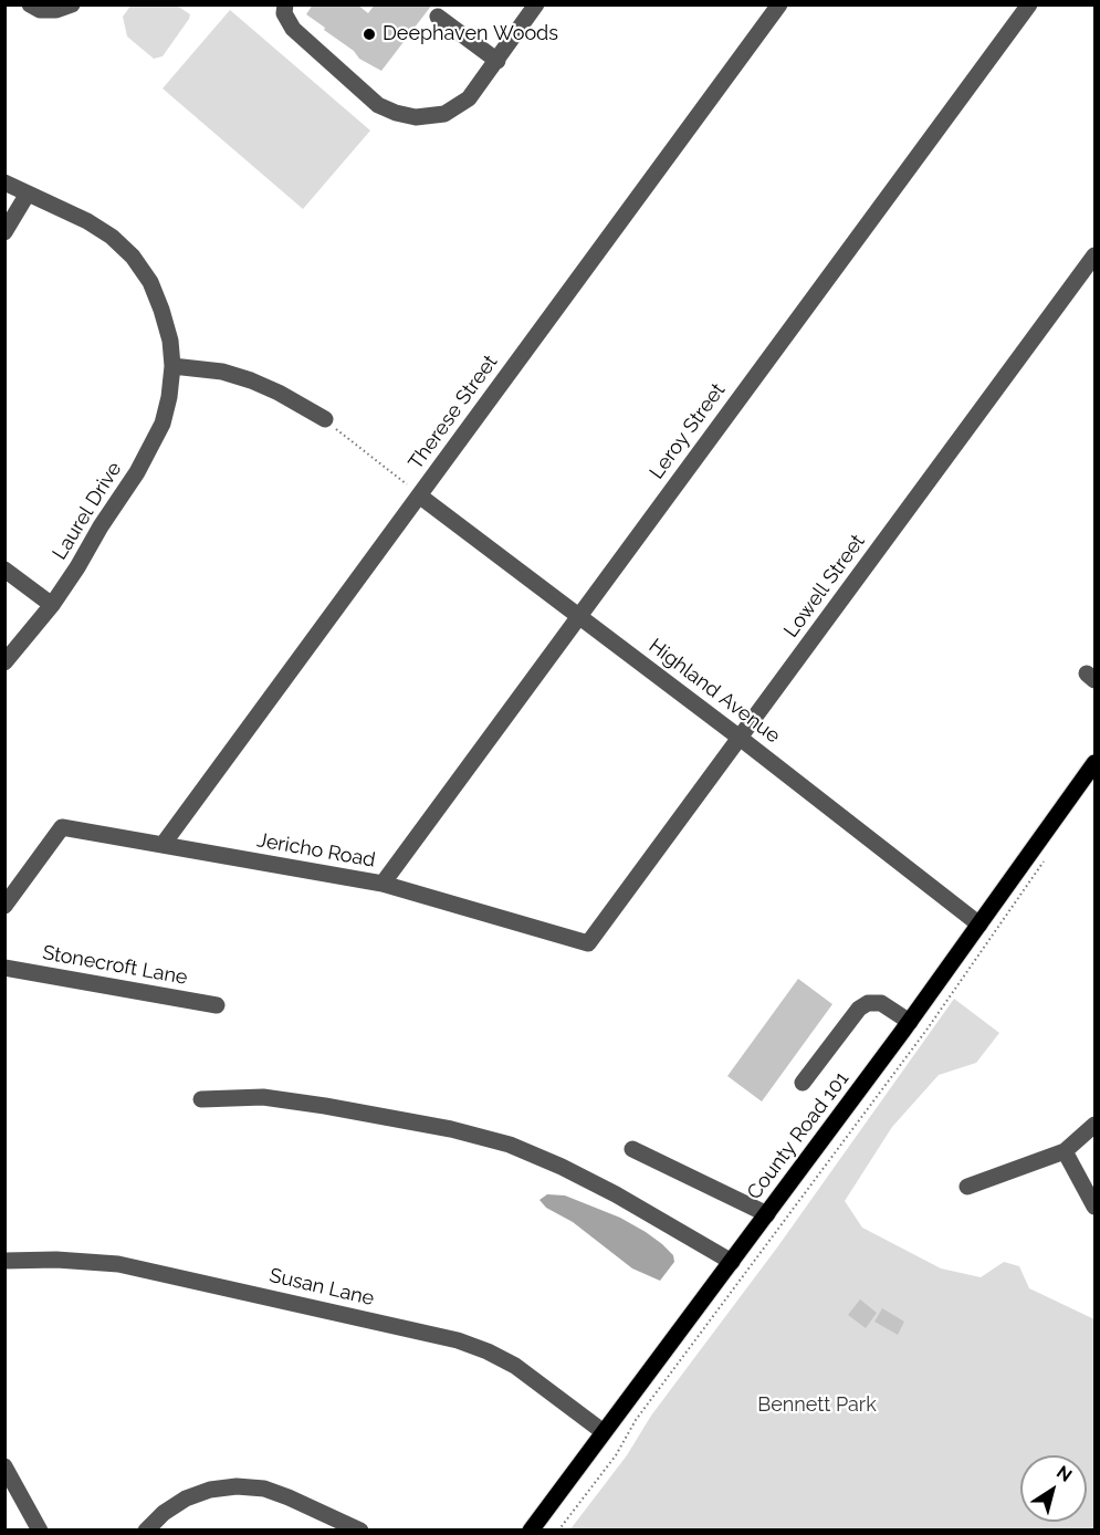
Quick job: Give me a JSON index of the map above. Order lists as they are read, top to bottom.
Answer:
{
  "streets": {
    "main road": ["County Road 101"],
    "street": [
      "Therese Street",
      "Leroy Street",
      "Laurel Drive",
      "Lowell Street",
      "Highland Avenue",
      "Jericho Road",
      "Stonecroft Lane",
      "Susan Lane"
    ]
  },
  "crossings": [
    ["Therese Street", "Highland Avenue"],
    ["Therese Street", "Jericho Road"],
    ["Leroy Street", "Highland Avenue"],
    ["Leroy Street", "Jericho Road"],
    ["Lowell Street", "Highland Avenue"],
    ["Lowell Street", "Jericho Road"],
    ["Highland Avenue", "County Road 101"],
    ["County Road 101", "Susan Lane"]
  ],
  "parks": ["Bennett Park"],
  "places": ["Deephaven Woods"],
  "north": "top right"
}
